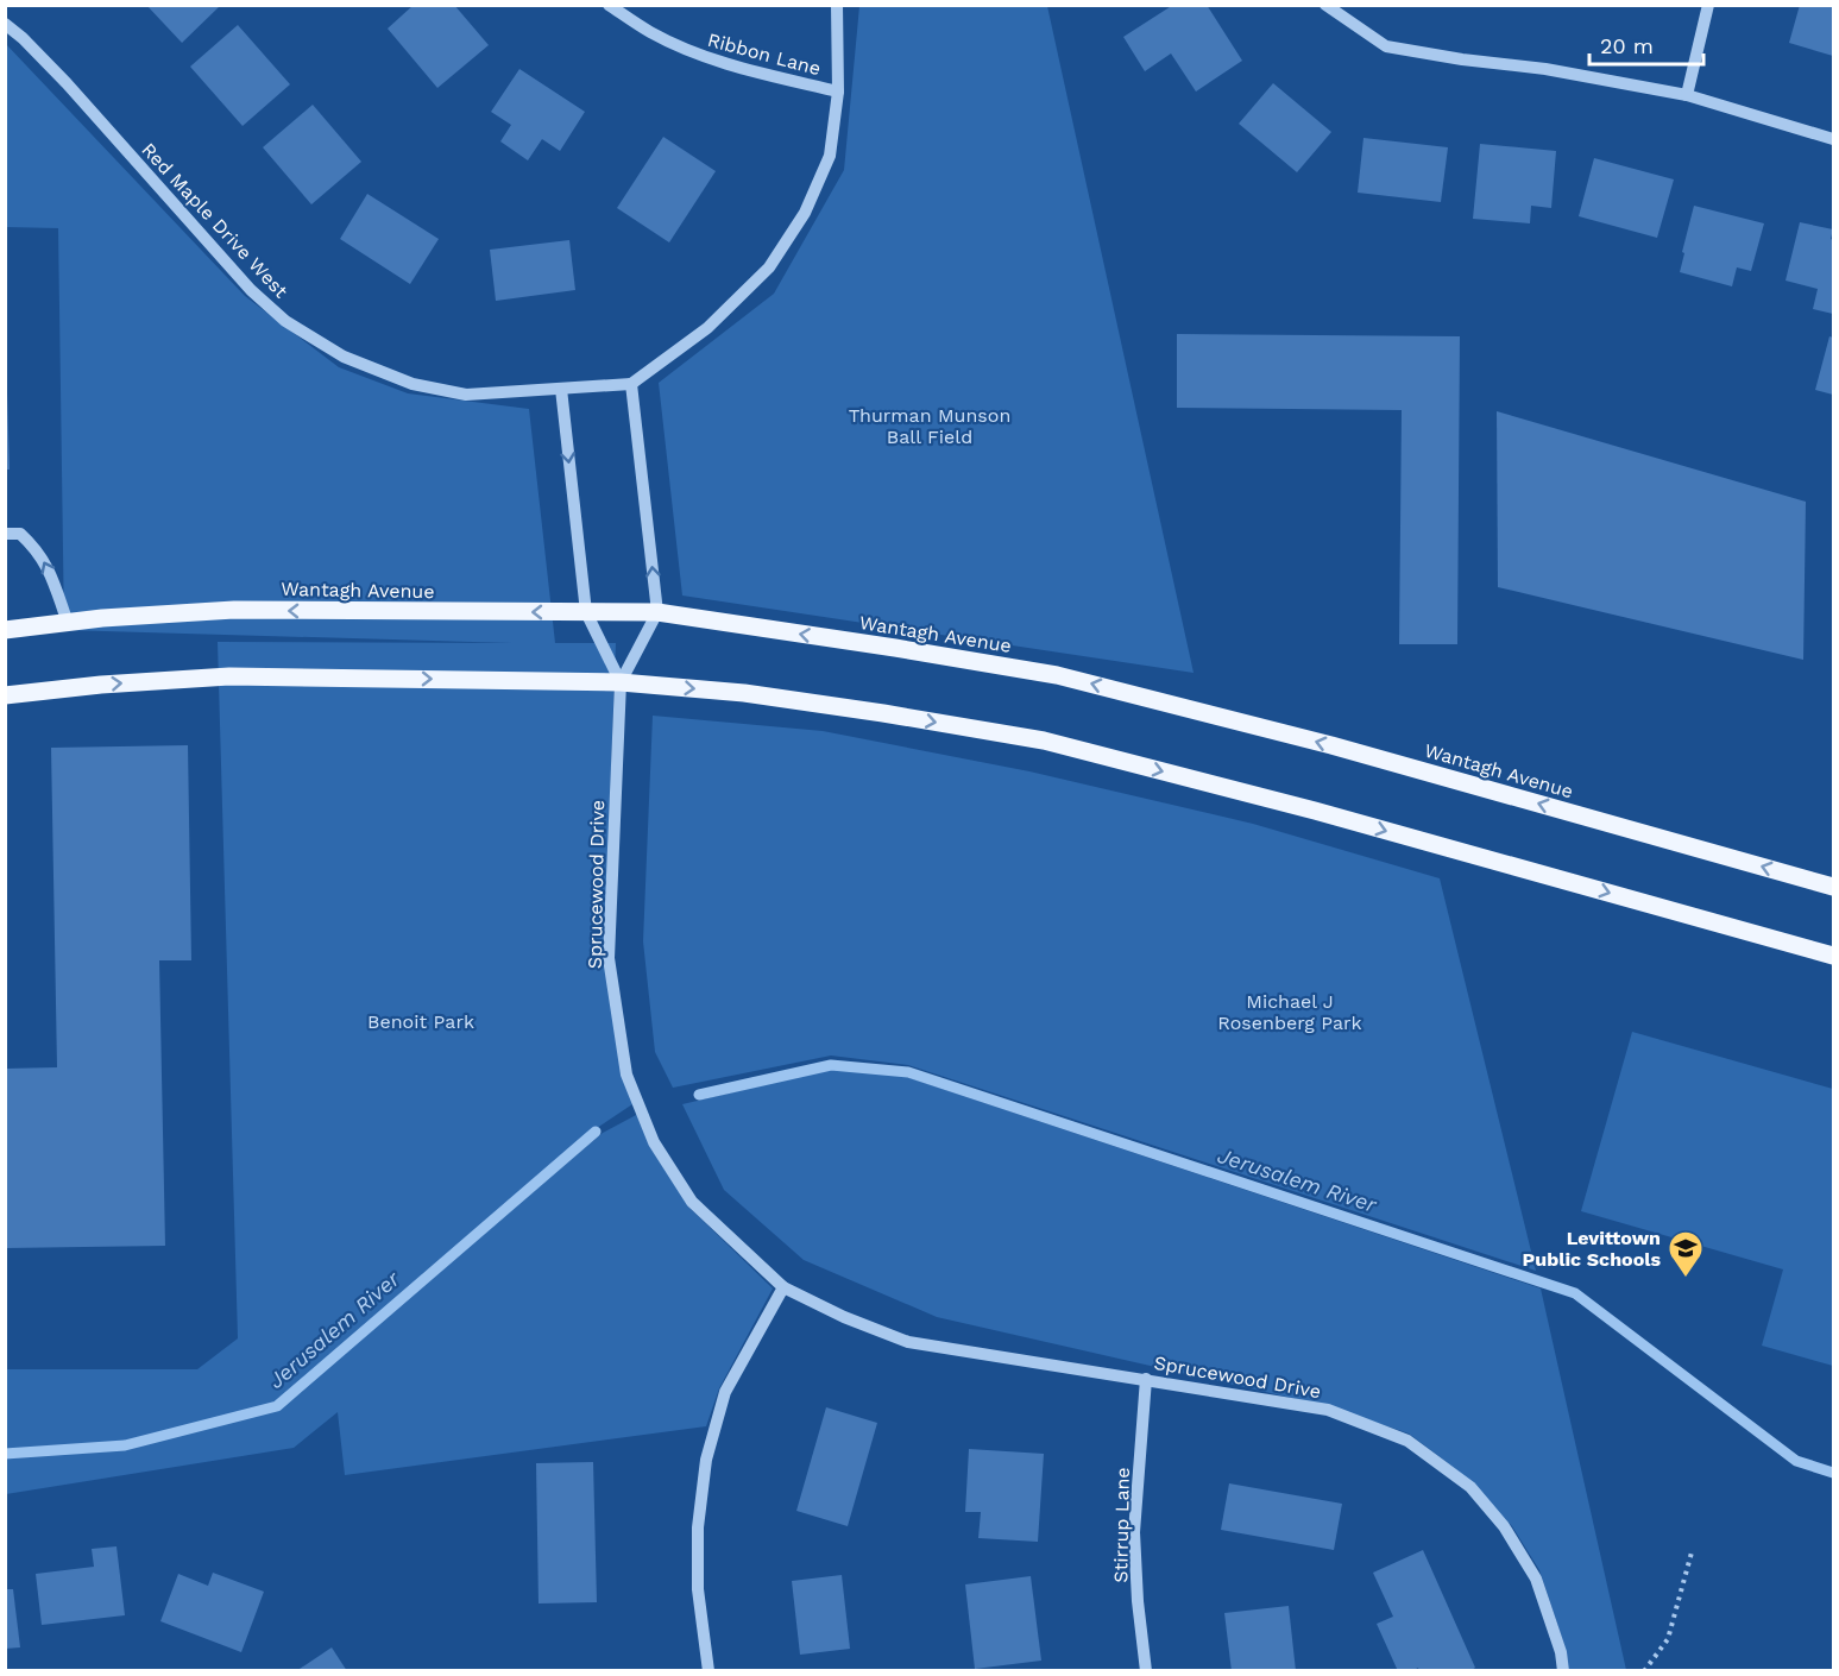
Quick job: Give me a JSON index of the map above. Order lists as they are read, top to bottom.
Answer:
{
  "streets": {
    "main road": ["Wantagh Avenue"],
    "street": [
      "Ribbon Lane",
      "Red Maple Drive West",
      "Sprucewood Drive",
      "Stirrup Lane"
    ]
  },
  "crossings": [
    ["Sprucewood Drive", "Stirrup Lane"]
  ],
  "water": ["Jerusalem River"],
  "parks": ["Thurman Munson Ball Field", "Michael J Rosenberg Park", "Benoit Park"],
  "places": {
    "school or university": ["Levittown Public Schools"]
  },
  "scale_bar": "20 m"
}
